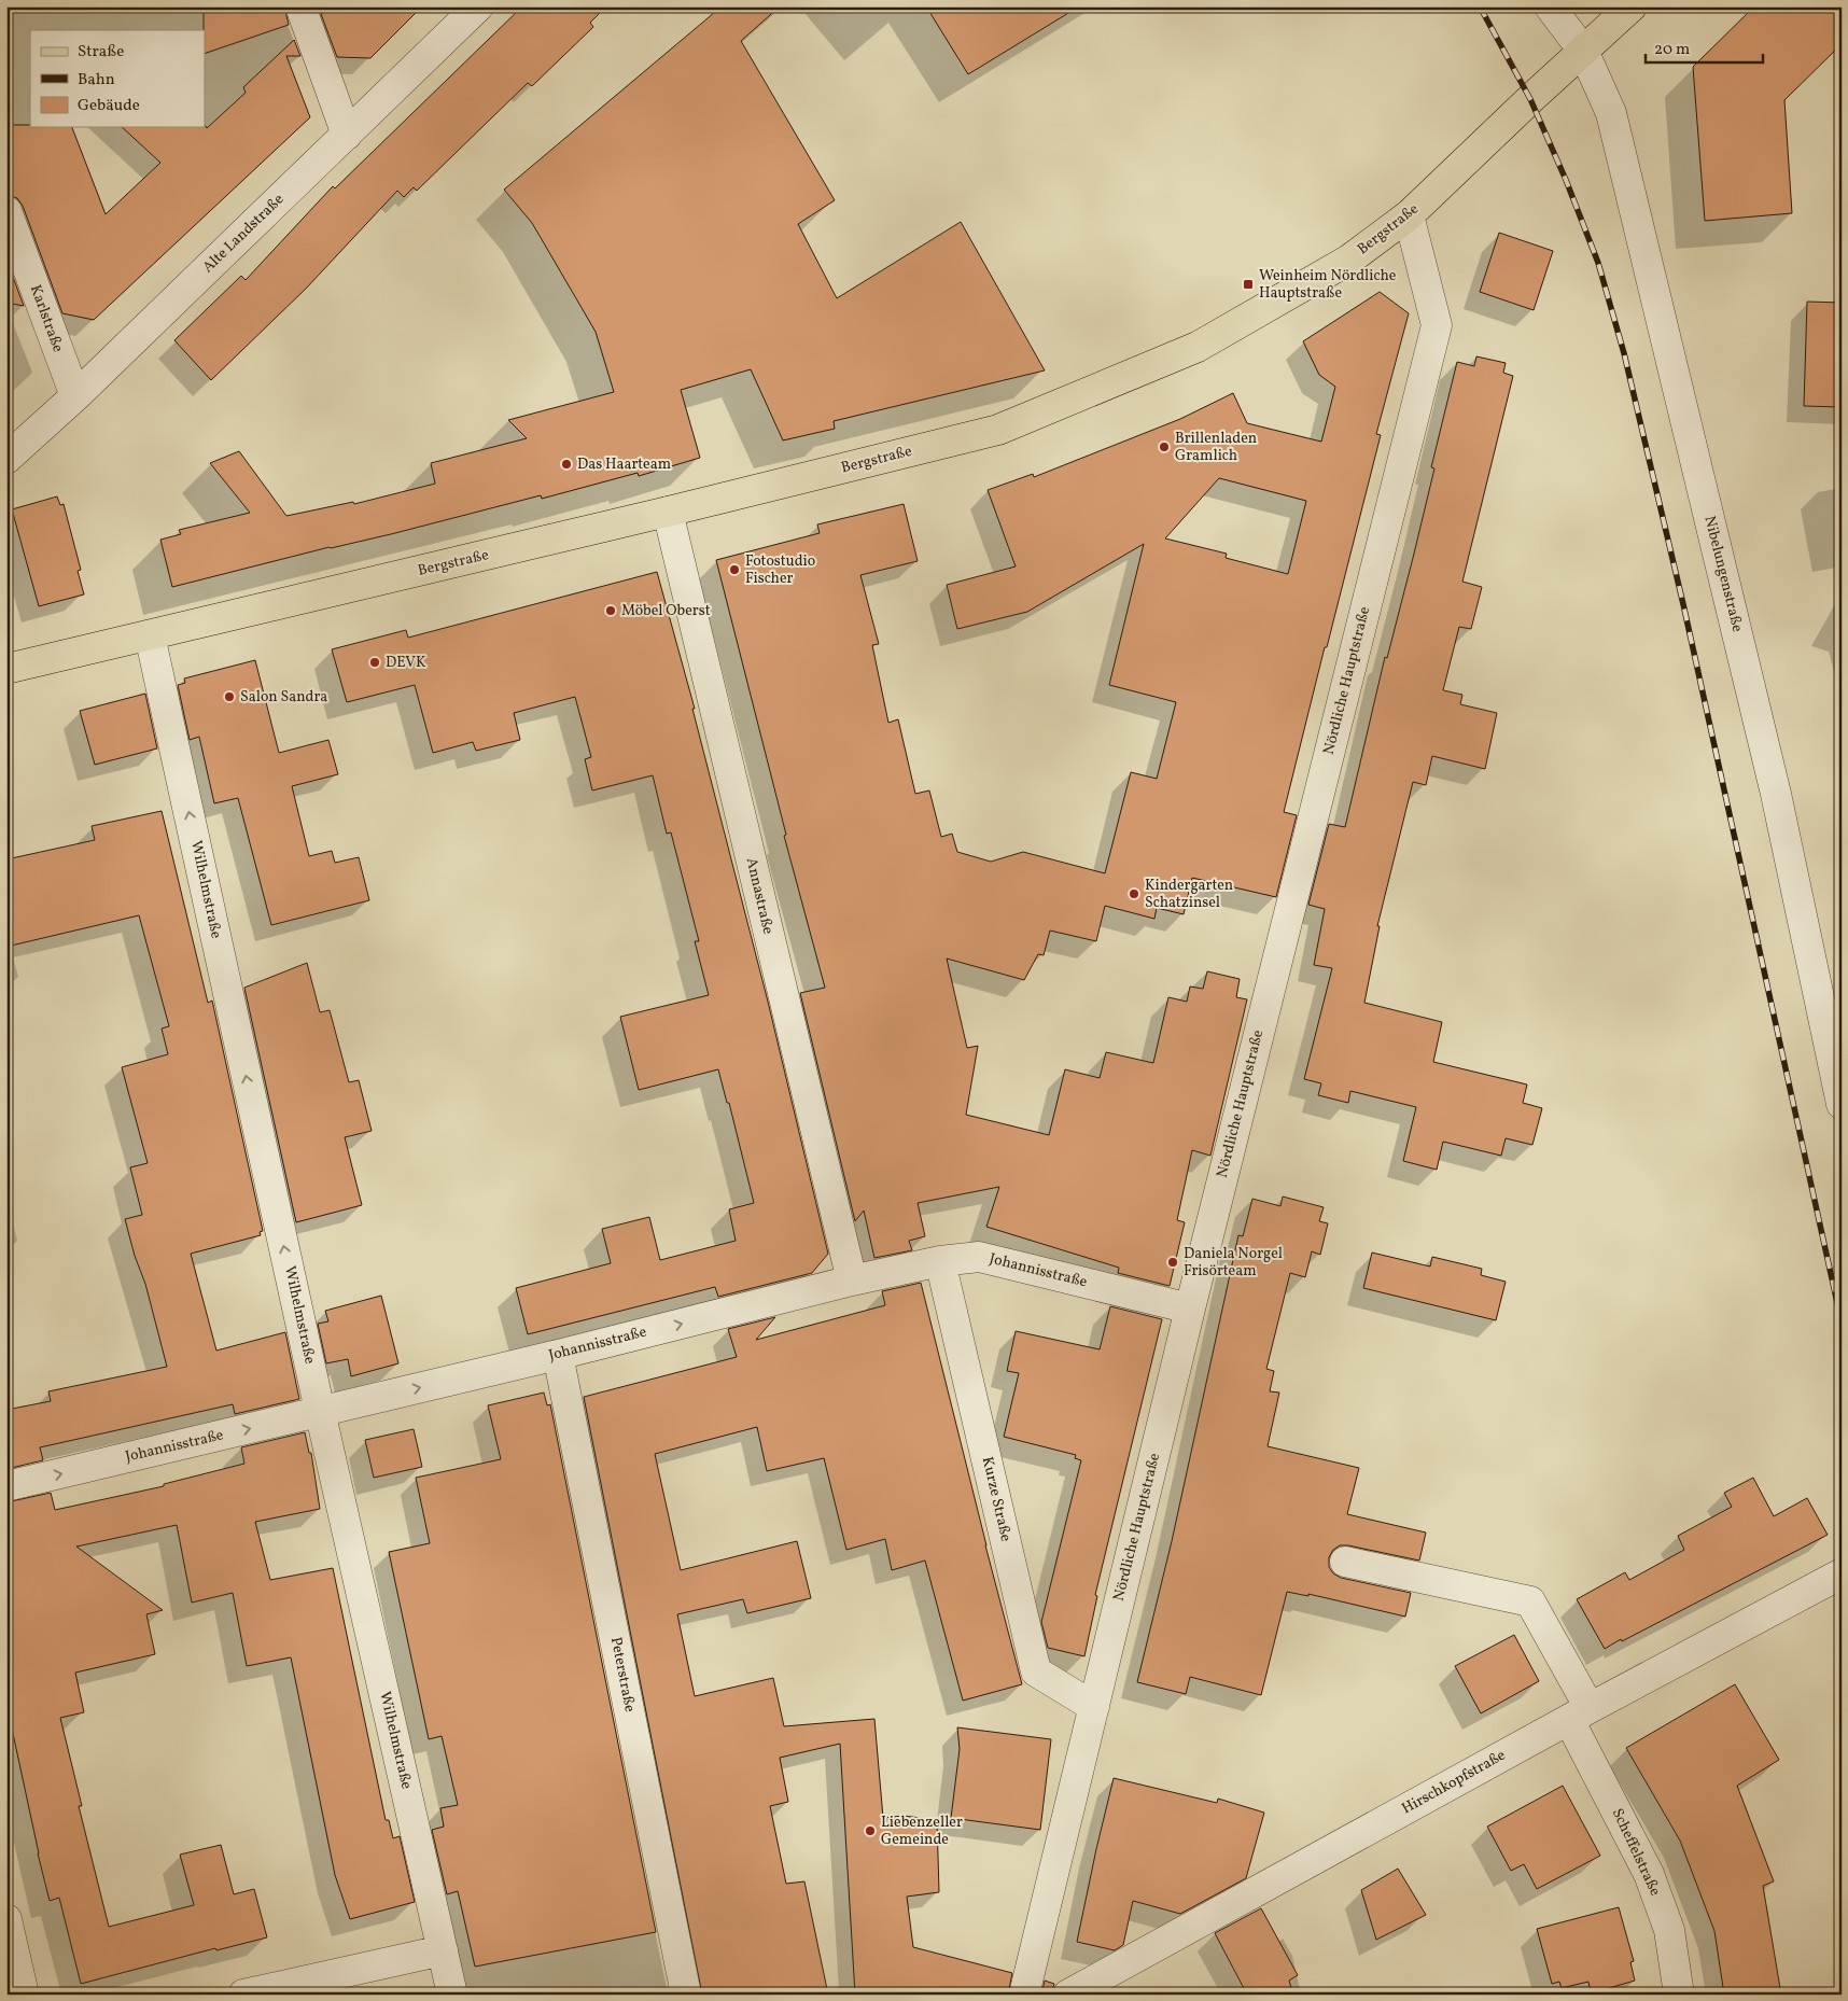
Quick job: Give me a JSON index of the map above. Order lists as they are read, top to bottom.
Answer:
{
  "streets": {
    "main road": ["Bergstraße"],
    "street": [
      "Alte Landstraße",
      "Karlstraße",
      "Nibelungenstraße",
      "Nördliche Hauptstraße",
      "Wilhelmstraße",
      "Annastraße",
      "Johannisstraße",
      "Kurze Straße",
      "Peterstraße",
      "Hirschkopfstraße",
      "Scheffelstraße"
    ]
  },
  "crossings": [
    ["Bergstraße", "Nibelungenstraße"],
    ["Bergstraße", "Nördliche Hauptstraße"],
    ["Bergstraße", "Wilhelmstraße"],
    ["Bergstraße", "Annastraße"],
    ["Alte Landstraße", "Karlstraße"],
    ["Nördliche Hauptstraße", "Johannisstraße"],
    ["Nördliche Hauptstraße", "Kurze Straße"],
    ["Wilhelmstraße", "Johannisstraße"],
    ["Annastraße", "Johannisstraße"],
    ["Johannisstraße", "Kurze Straße"],
    ["Johannisstraße", "Peterstraße"],
    ["Hirschkopfstraße", "Scheffelstraße"]
  ],
  "one_way": ["Wilhelmstraße", "Johannisstraße"],
  "places": {
    "transit": ["Weinheim Nördliche Hauptstraße"],
    "other": [
      "Brillenladen Gramlich",
      "Das Haarteam",
      "Fotostudio Fischer",
      "Möbel Oberst",
      "DEVK",
      "Salon Sandra",
      "Kindergarten Schatzinsel",
      "Daniela Norgel Frisörteam",
      "Liebenzeller Gemeinde"
    ]
  },
  "legend": ["Straße", "Bahn", "Gebäude"],
  "scale_bar": "20 m"
}
